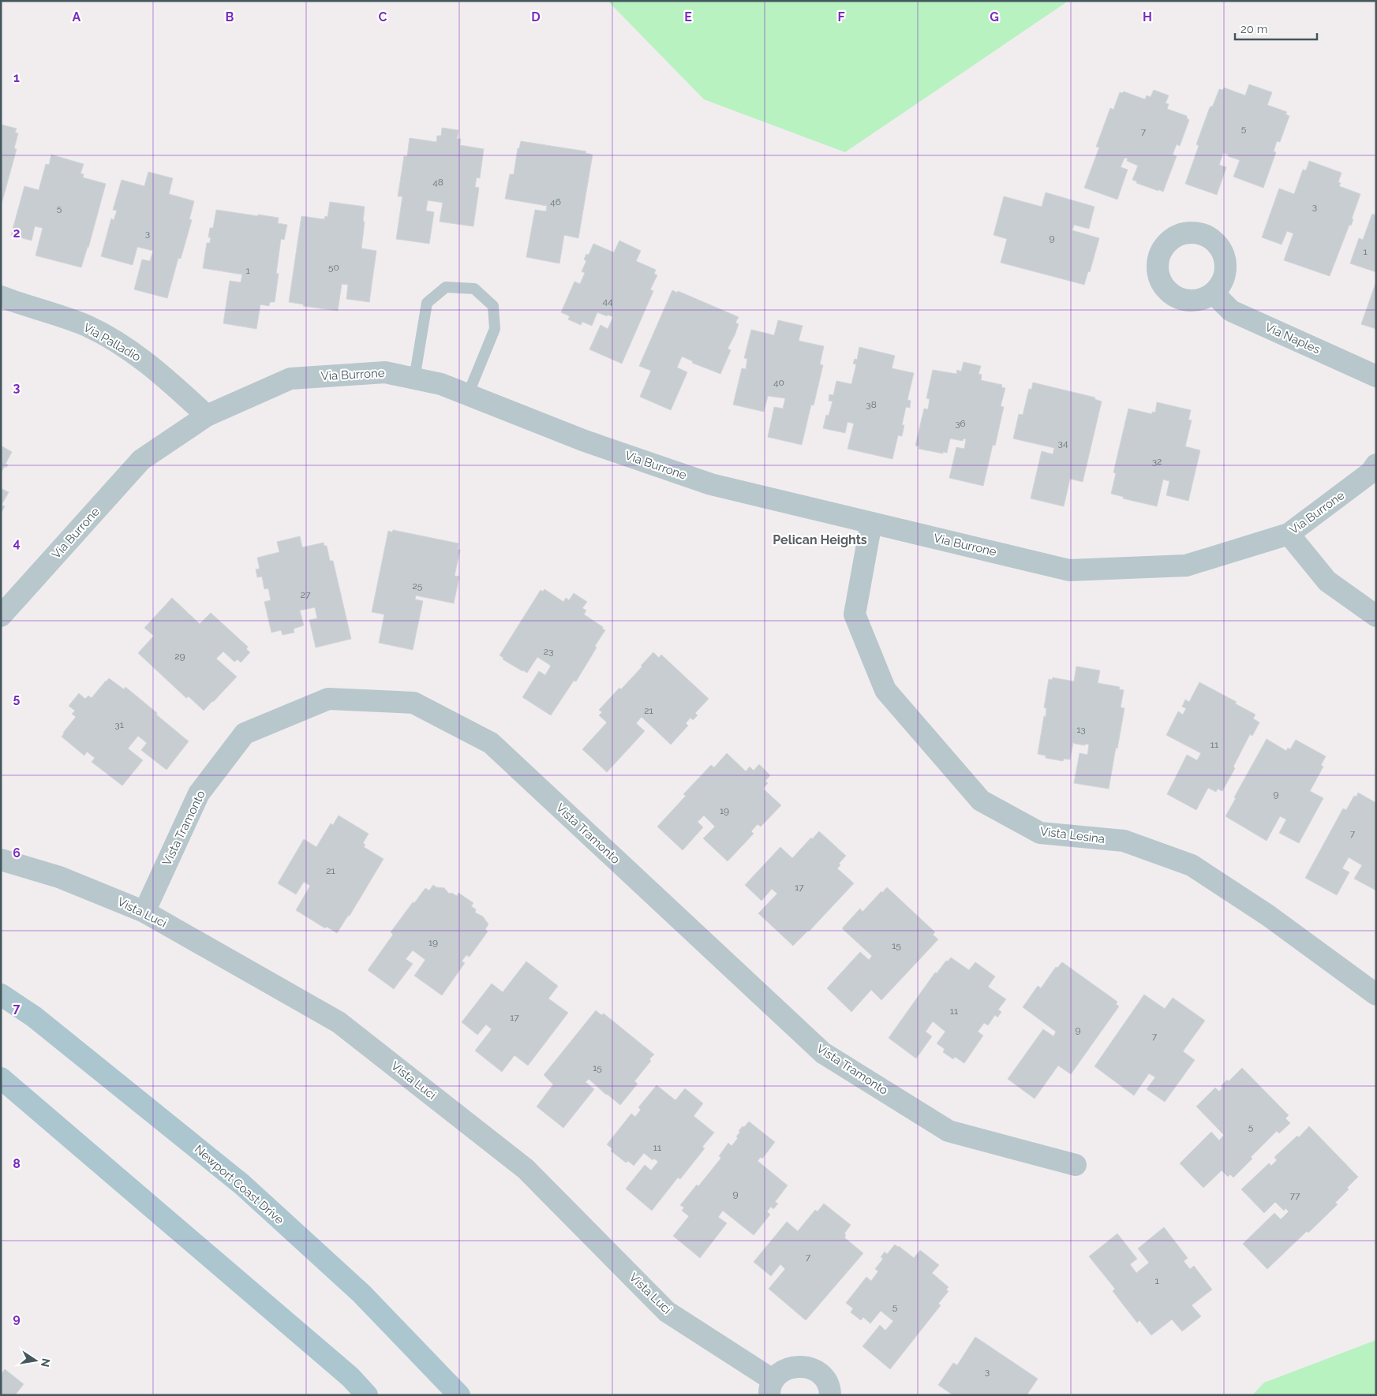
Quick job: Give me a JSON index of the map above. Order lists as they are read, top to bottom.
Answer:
{
  "streets": {
    "main road": ["Newport Coast Drive"],
    "street": [
      "Via Naples",
      "Via Palladio",
      "Via Burrone",
      "Vista Tramonto",
      "Vista Lesina",
      "Vista Luci"
    ]
  },
  "crossings": [
    ["Via Palladio", "Via Burrone"],
    ["Via Burrone", "Vista Lesina"],
    ["Vista Tramonto", "Vista Luci"]
  ],
  "districts": ["Pelican Heights"],
  "house_numbers": [
    "5",
    "7",
    "48",
    "46",
    "3",
    "5",
    "3",
    "9",
    "1",
    "50",
    "1",
    "44",
    "40",
    "38",
    "36",
    "34",
    "32",
    "25",
    "27",
    "23",
    "29",
    "21",
    "31",
    "13",
    "11",
    "9",
    "19",
    "7",
    "21",
    "17",
    "19",
    "15",
    "11",
    "17",
    "9",
    "7",
    "15",
    "5",
    "11",
    "9",
    "77",
    "7",
    "1",
    "5",
    "3"
  ],
  "scale_bar": "20 m",
  "north": "right",
  "grid": {
    "columns": [
      "A",
      "B",
      "C",
      "D",
      "E",
      "F",
      "G",
      "H"
    ],
    "rows": [
      "1",
      "2",
      "3",
      "4",
      "5",
      "6",
      "7",
      "8",
      "9"
    ]
  }
}
